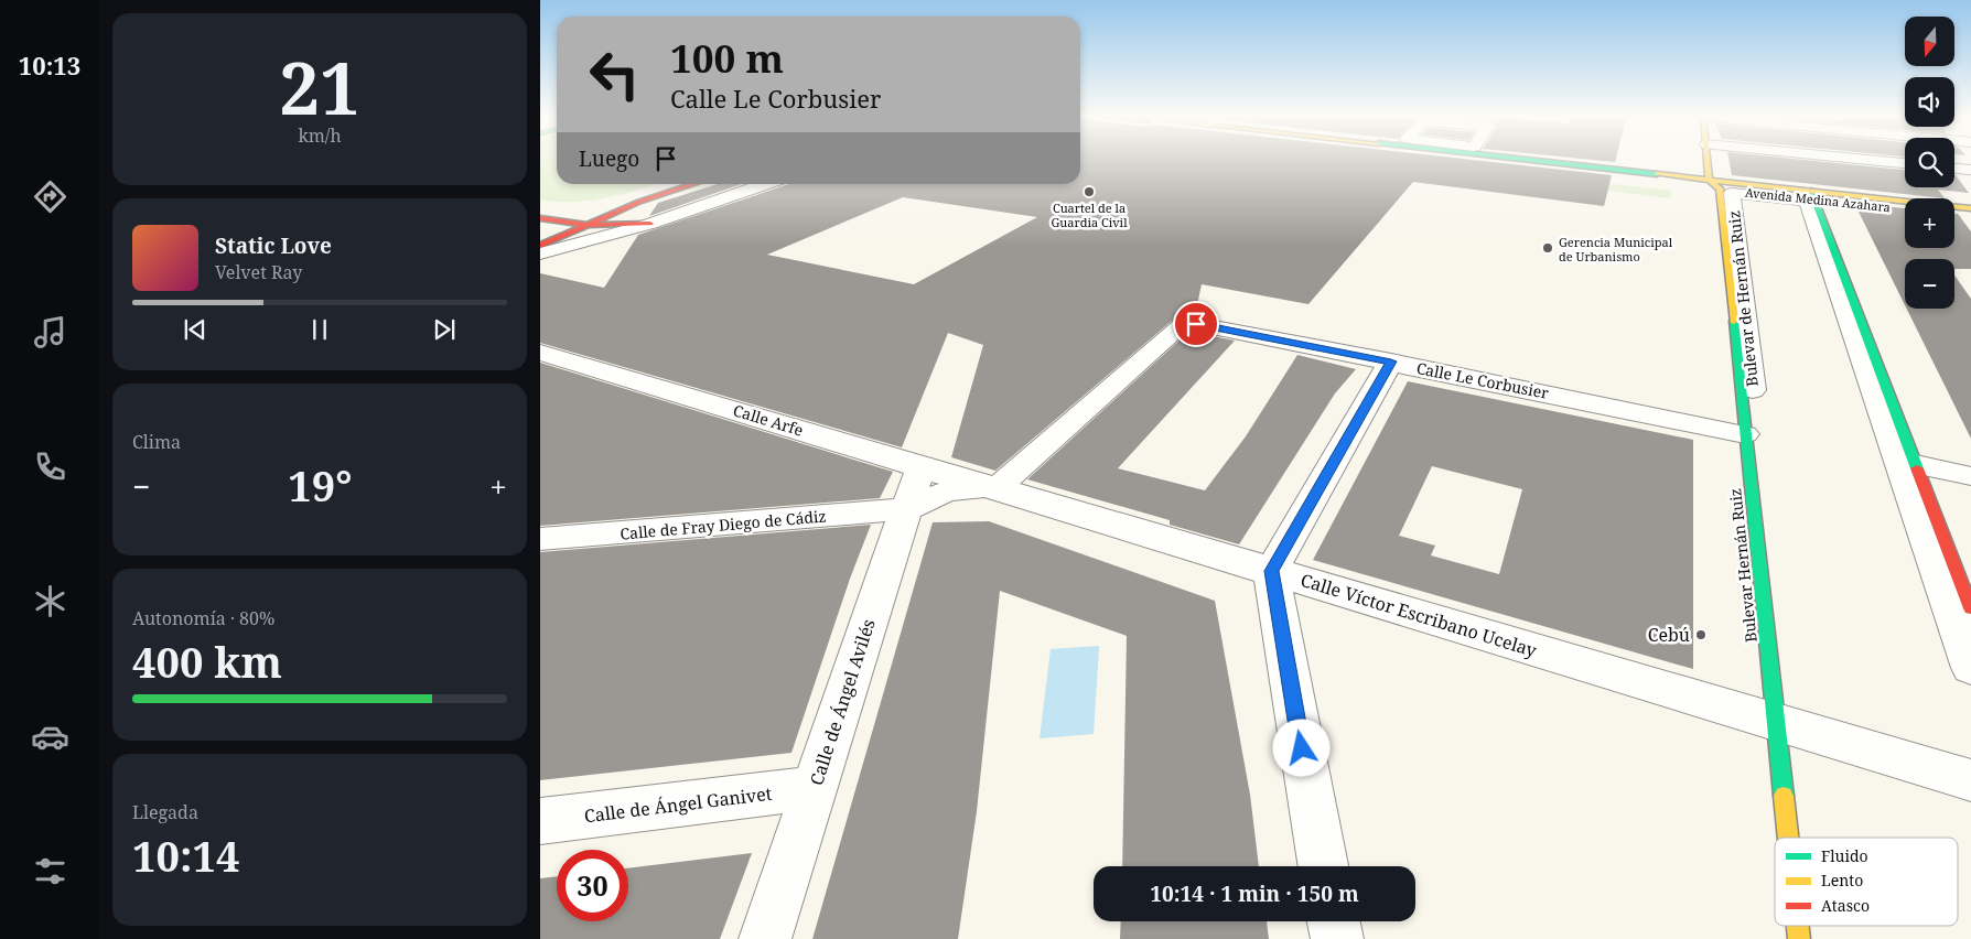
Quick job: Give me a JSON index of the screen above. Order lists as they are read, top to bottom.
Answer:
{
  "streets": {
    "main road": ["Avenida Medina Azahara", "Bulevar Hernán Ruiz"],
    "street": [
      "Bulevar de Hernán Ruiz",
      "Calle Le Corbusier",
      "Calle Arfe",
      "Calle de Fray Diego de Cádiz",
      "Calle Víctor Escribano Ucelay",
      "Calle de Ángel Avilés",
      "Calle de Ángel Ganivet"
    ]
  },
  "crossings": [
    ["Avenida Medina Azahara", "Bulevar Hernán Ruiz"],
    ["Bulevar de Hernán Ruiz", "Bulevar Hernán Ruiz"],
    ["Bulevar de Hernán Ruiz", "Calle Víctor Escribano Ucelay"],
    ["Calle Le Corbusier", "Calle Arfe"],
    ["Calle Le Corbusier", "Calle de Fray Diego de Cádiz"],
    ["Calle Le Corbusier", "Bulevar Hernán Ruiz"],
    ["Calle Le Corbusier", "Calle Víctor Escribano Ucelay"],
    ["Calle Arfe", "Calle de Fray Diego de Cádiz"],
    ["Calle Arfe", "Calle Víctor Escribano Ucelay"],
    ["Calle Arfe", "Calle de Ángel Avilés"],
    ["Calle de Fray Diego de Cádiz", "Calle Víctor Escribano Ucelay"],
    ["Calle de Fray Diego de Cádiz", "Calle de Ángel Avilés"],
    ["Bulevar Hernán Ruiz", "Calle Víctor Escribano Ucelay"],
    ["Calle de Ángel Avilés", "Calle de Ángel Ganivet"]
  ],
  "places": ["Cuartel de la Guardia Civil", "Gerencia Municipal de Urbanismo", "Cebú"],
  "legend": ["Fluido", "Lento", "Atasco"],
  "north": "bottom",
  "page": {
    "tabs": "10:13",
    "tile": [
      ["21", "km/h"],
      "Clima",
      ["Autonomía · 80%", "400 km"],
      ["Llegada", "10:14"]
    ],
    "map_buttons": ["+", "−"],
    "turn": ["100 m", "Calle Le Corbusier"],
    "then": "Luego",
    "song": ["Static Love", "Velvet Ray"],
    "heat": ["−", "19°", "+"],
    "limit": "30",
    "trip": "10:14 · 1 min · 150 m"
  }
}
